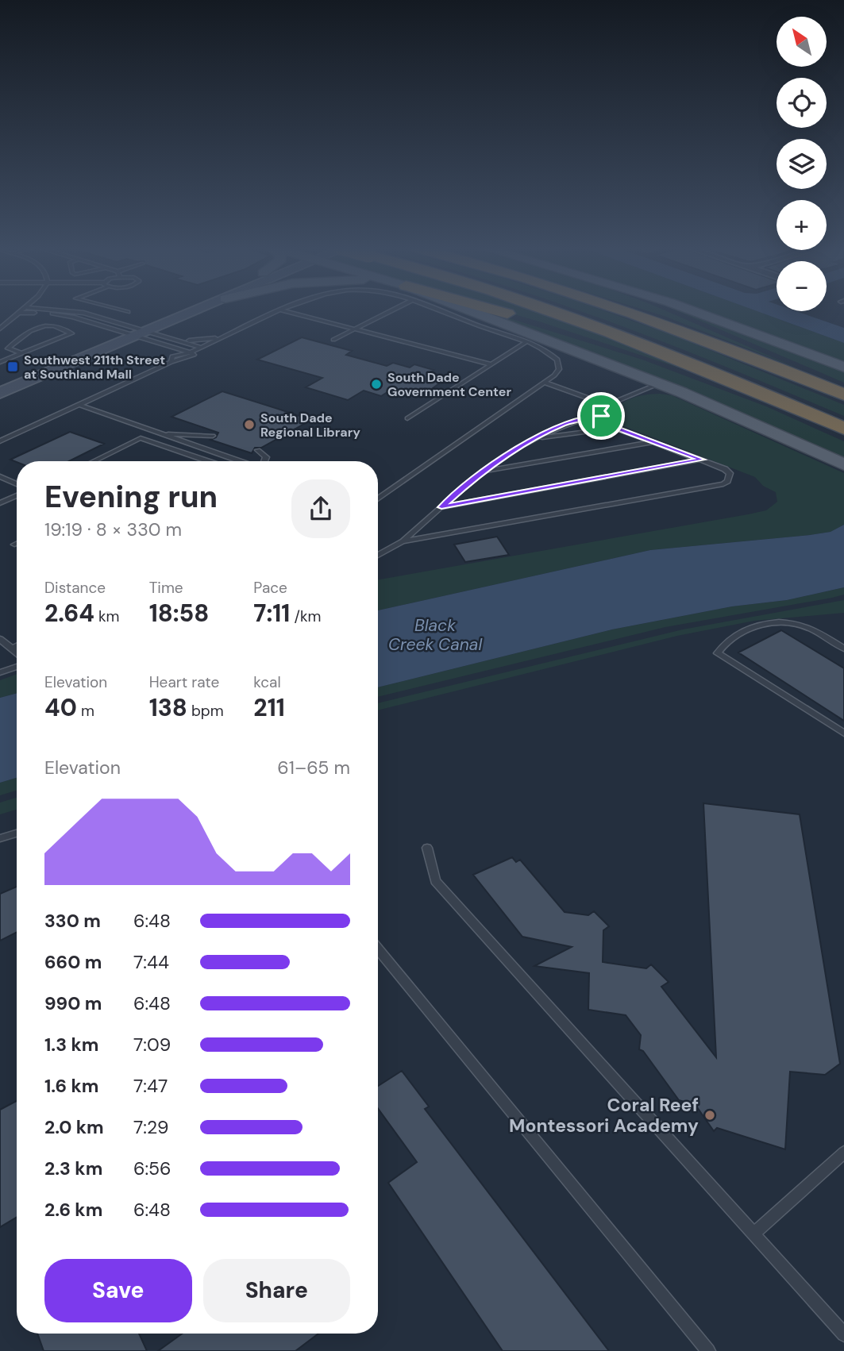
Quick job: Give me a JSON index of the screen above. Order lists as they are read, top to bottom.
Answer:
{
  "water": ["Black Creek Canal"],
  "places": {
    "transit": ["Southwest 211th Street at Southland Mall"],
    "other": ["South Dade Government Center", "South Dade Regional Library", "Coral Reef Montessori Academy"]
  },
  "north": "top left",
  "page": {
    "map_buttons": ["+", "−"],
    "heading": ["Evening run", "19:19 · 8 × 330 m"],
    "stats": [
      ["Distance", "2.64 km"],
      ["Time", "18:58"],
      ["Pace", "7:11 /km"],
      ["Elevation", "40 m"],
      ["Heart rate", "138 bpm"],
      ["kcal", "211"]
    ],
    "chart": ["Elevation", "61–65 m"],
    "list": [
      {
        "name": "330 m",
        "note": "6:48"
      },
      {
        "name": "660 m",
        "note": "7:44"
      },
      {
        "name": "990 m",
        "note": "6:48"
      },
      {
        "name": "1.3 km",
        "note": "7:09"
      },
      {
        "name": "1.6 km",
        "note": "7:47"
      },
      {
        "name": "2.0 km",
        "note": "7:29"
      },
      {
        "name": "2.3 km",
        "note": "6:56"
      },
      {
        "name": "2.6 km",
        "note": "6:48"
      }
    ],
    "buttons": ["Save", "Share"]
  }
}
